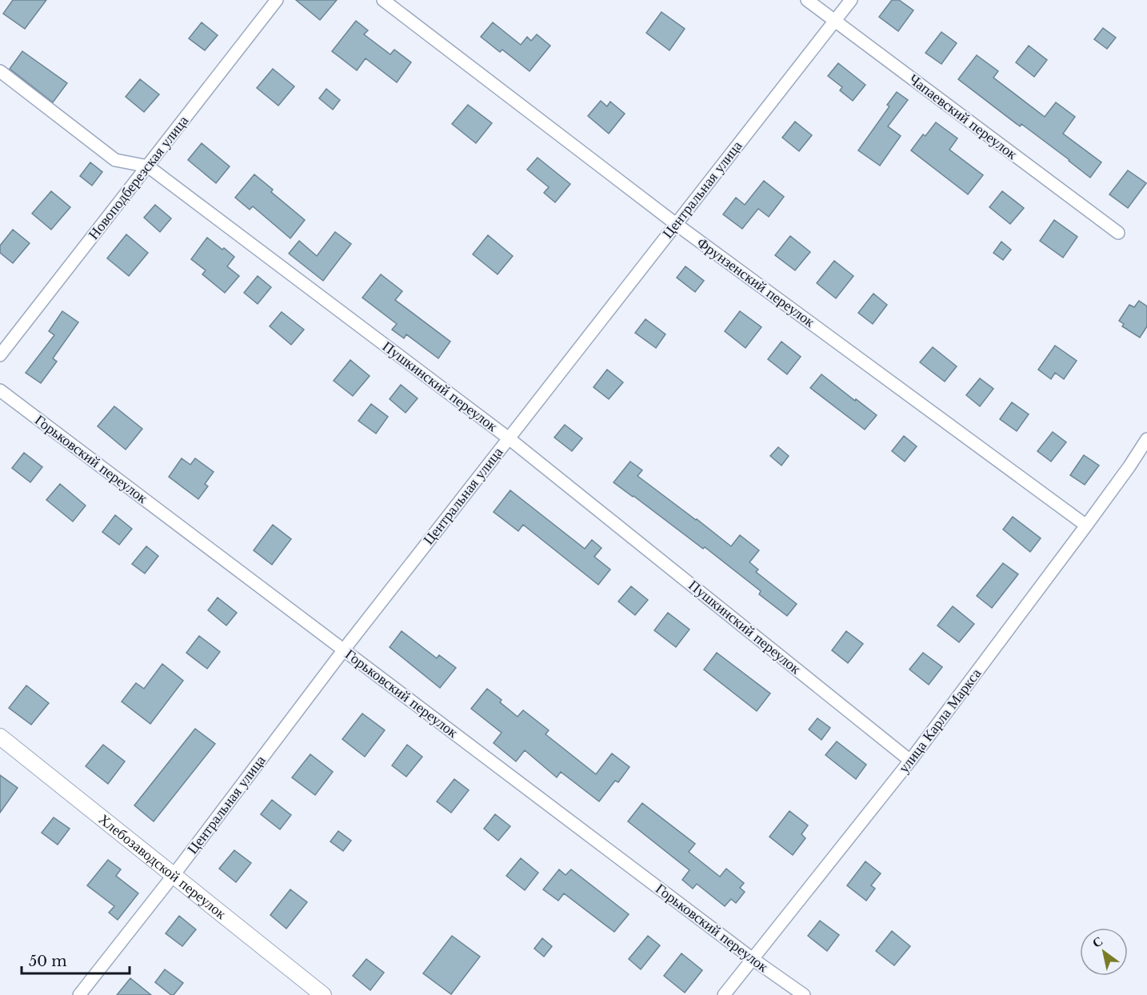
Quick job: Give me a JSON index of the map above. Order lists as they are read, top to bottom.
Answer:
{
  "streets": {
    "street": [
      "Чапаевский переулок",
      "Новоподберезская улица",
      "Центральная улица",
      "Фрунзенский переулок",
      "Пушкинский переулок",
      "Горьковский переулок",
      "улица Карла Маркса",
      "Хлебозаводской переулок"
    ]
  },
  "crossings": [
    ["Чапаевский переулок", "Центральная улица"],
    ["Новоподберезская улица", "Пушкинский переулок"],
    ["Центральная улица", "Фрунзенский переулок"],
    ["Центральная улица", "Пушкинский переулок"],
    ["Центральная улица", "Горьковский переулок"],
    ["Центральная улица", "Хлебозаводской переулок"],
    ["Фрунзенский переулок", "улица Карла Маркса"],
    ["Пушкинский переулок", "улица Карла Маркса"],
    ["Горьковский переулок", "улица Карла Маркса"]
  ],
  "scale_bar": "50 m",
  "north": "top left"
}
